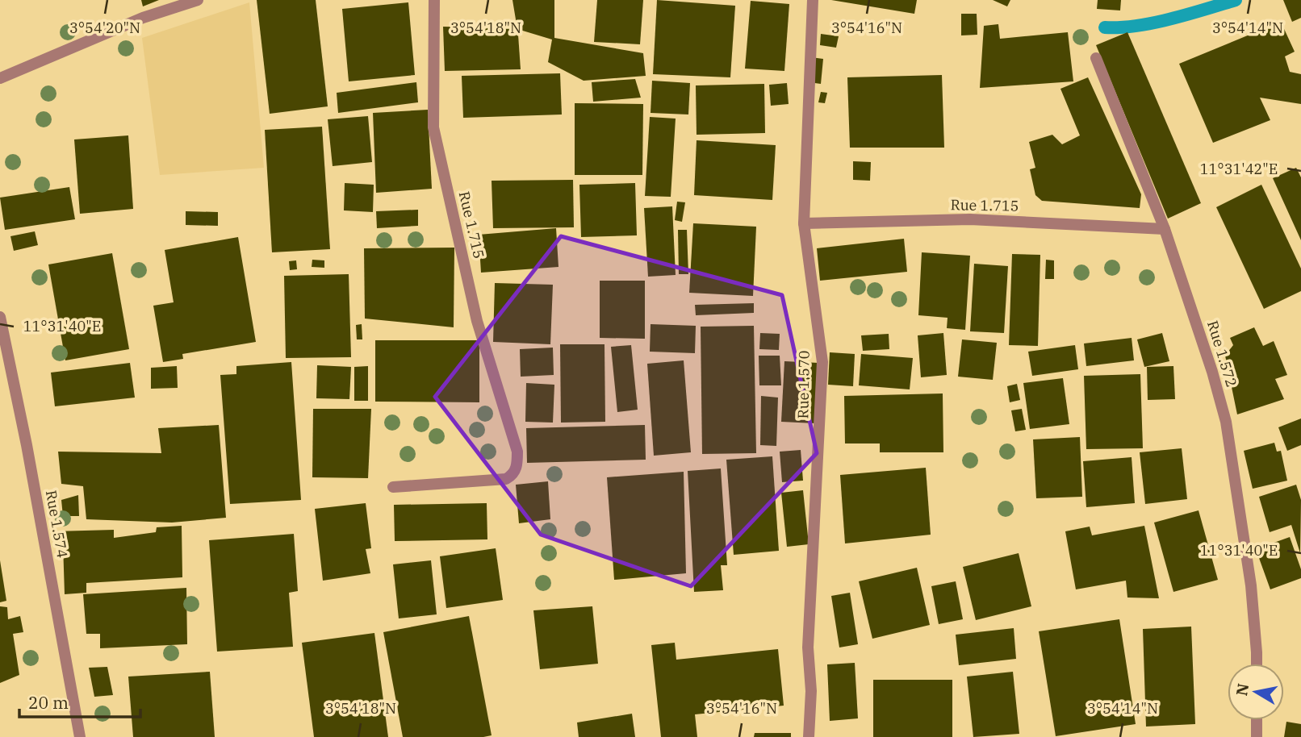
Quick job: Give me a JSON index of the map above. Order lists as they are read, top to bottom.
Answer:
{
  "streets": {
    "street": [
      "Rue 1.715",
      "Rue 1.572",
      "Rue 1.570",
      "Rue 1.574"
    ]
  },
  "crossings": [
    ["Rue 1.715", "Rue 1.572"],
    ["Rue 1.715", "Rue 1.570"]
  ],
  "scale_bar": "20 m",
  "north": "left",
  "coordinates": [
    "3°54'20\"N",
    "3°54'18\"N",
    "3°54'16\"N",
    "3°54'14\"N",
    "11°31'42\"E",
    "11°31'40\"E"
  ]
}
